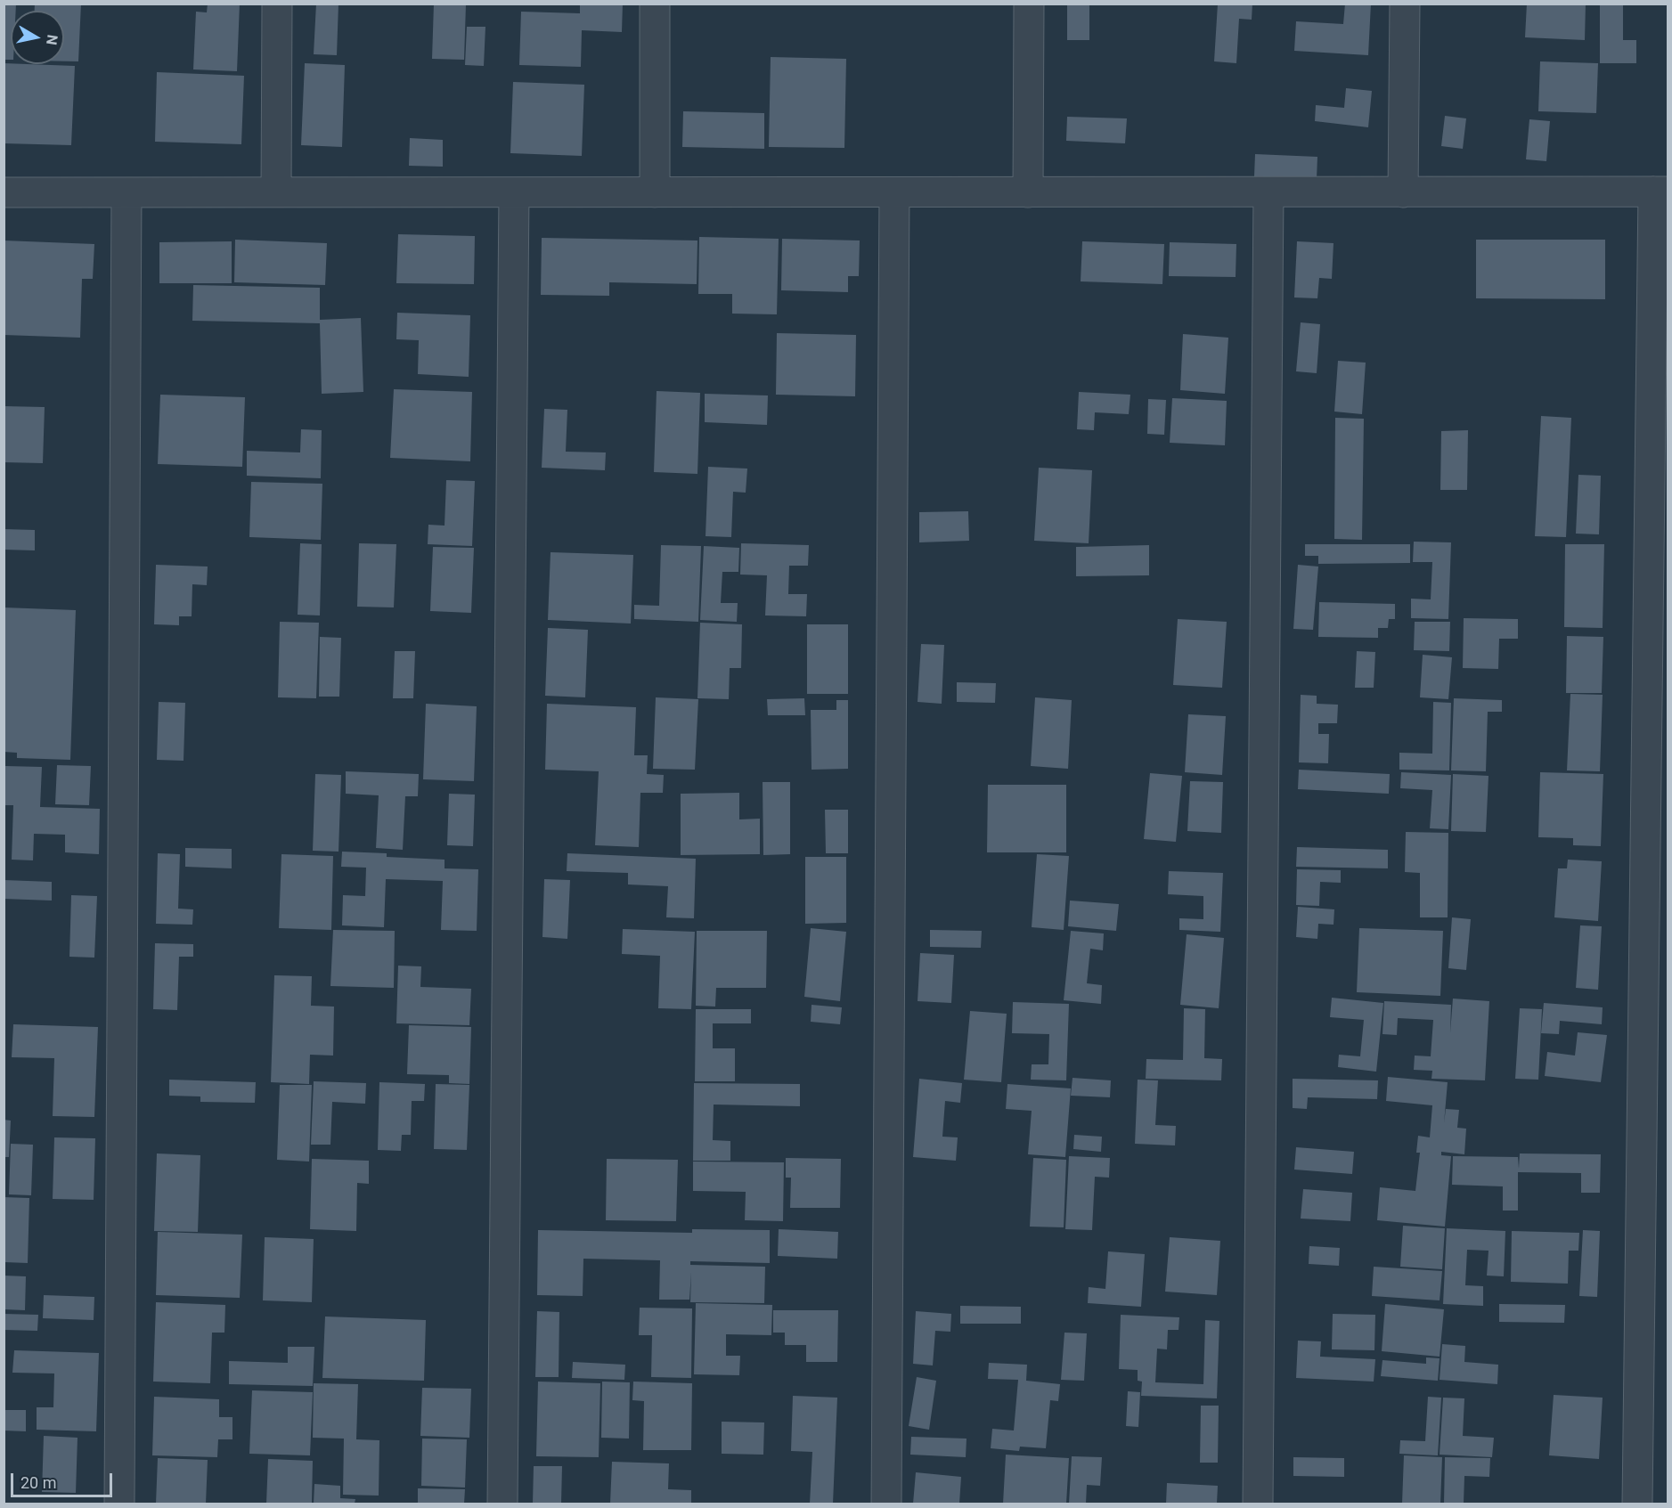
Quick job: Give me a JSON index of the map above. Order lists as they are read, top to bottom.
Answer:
{
  "scale_bar": "20 m",
  "north": "right"
}
